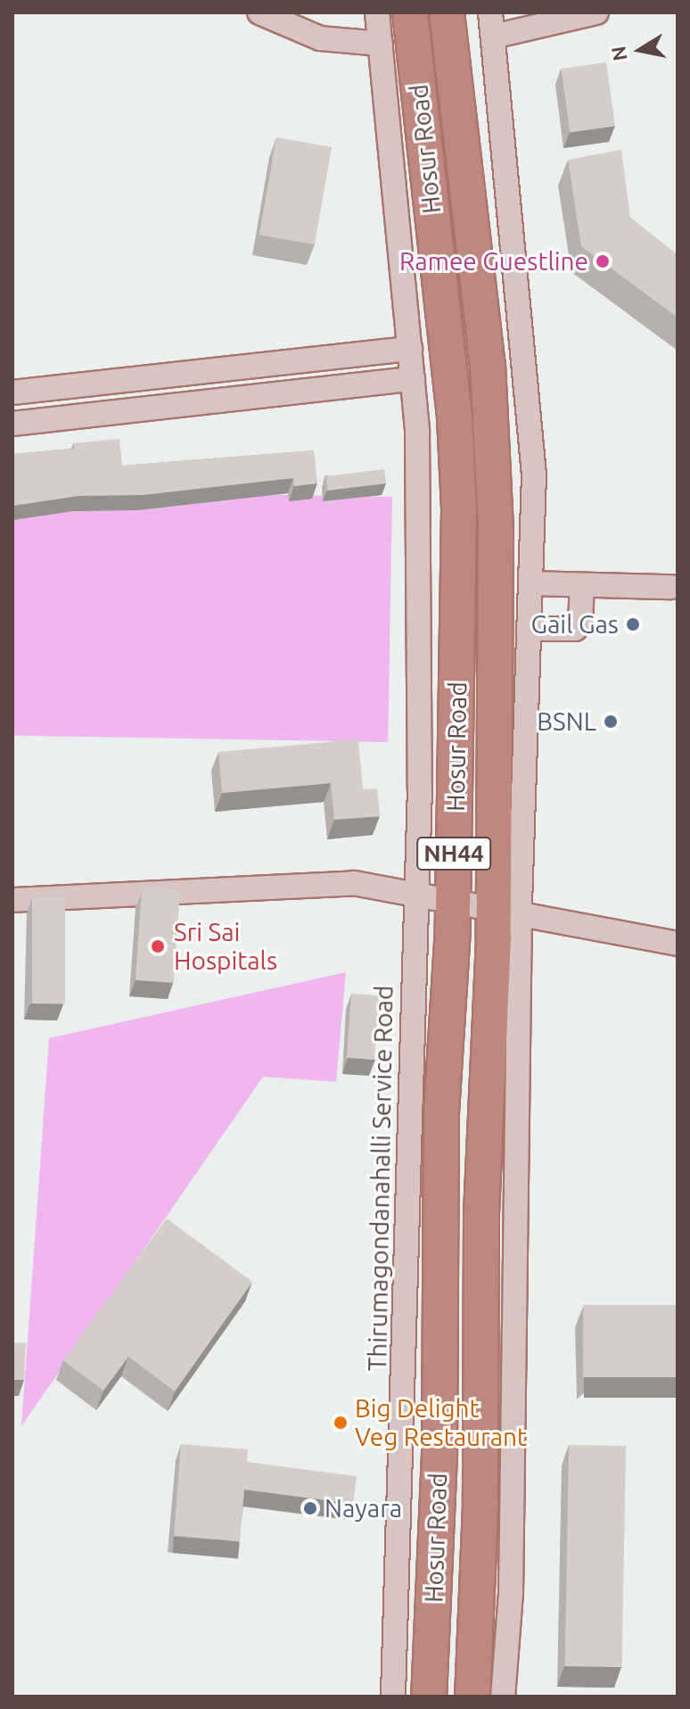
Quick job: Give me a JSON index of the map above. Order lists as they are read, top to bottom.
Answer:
{
  "streets": {
    "highway": ["Hosur Road", "NH44"],
    "street": ["Thirumagondanahalli Service Road"]
  },
  "places": [
    "Ramee Guestline",
    "Gail Gas",
    "BSNL",
    "Sri Sai Hospitals",
    "Big Delight Veg Restaurant",
    "Nayara"
  ],
  "north": "left"
}
